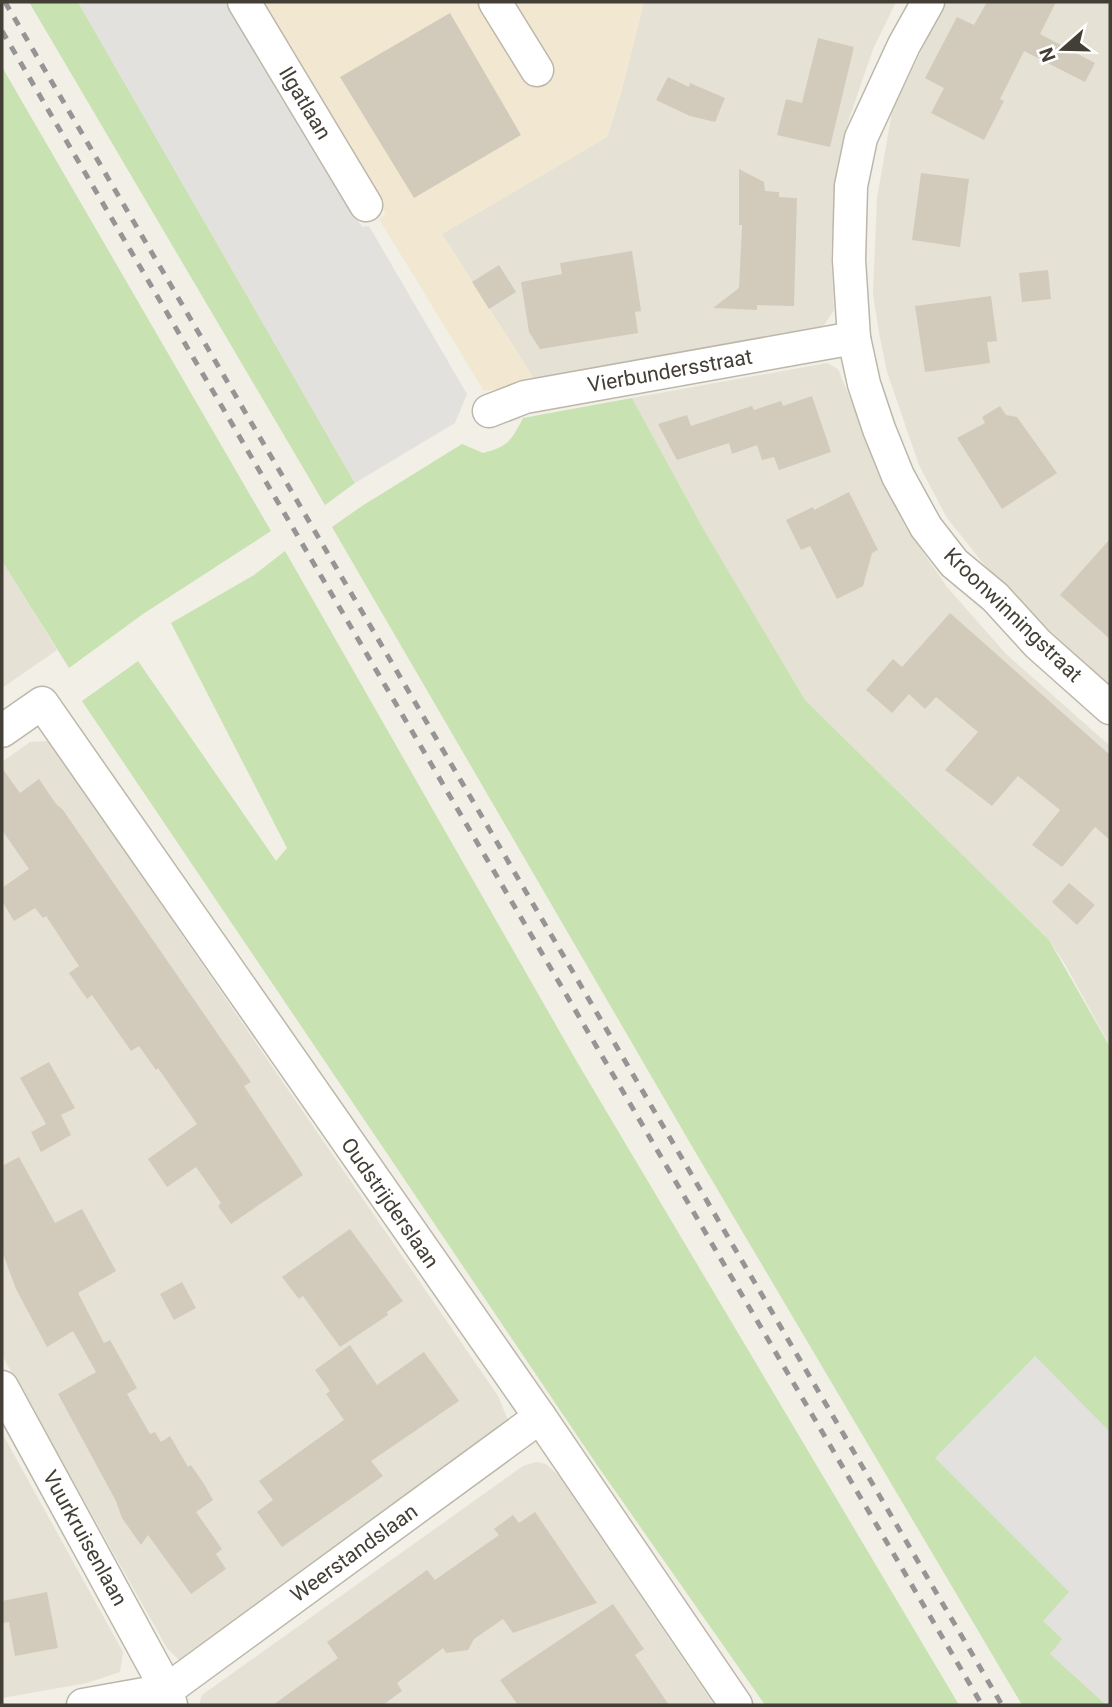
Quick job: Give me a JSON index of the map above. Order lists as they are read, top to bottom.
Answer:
{
  "streets": {
    "street": [
      "Ilgatlaan",
      "Vierbundersstraat",
      "Kroonwinningstraat",
      "Oudstrijderslaan",
      "Vuurkruisenlaan",
      "Weerstandslaan"
    ]
  },
  "crossings": [
    ["Vierbundersstraat", "Kroonwinningstraat"],
    ["Oudstrijderslaan", "Weerstandslaan"],
    ["Vuurkruisenlaan", "Weerstandslaan"]
  ],
  "north": "left"
}
